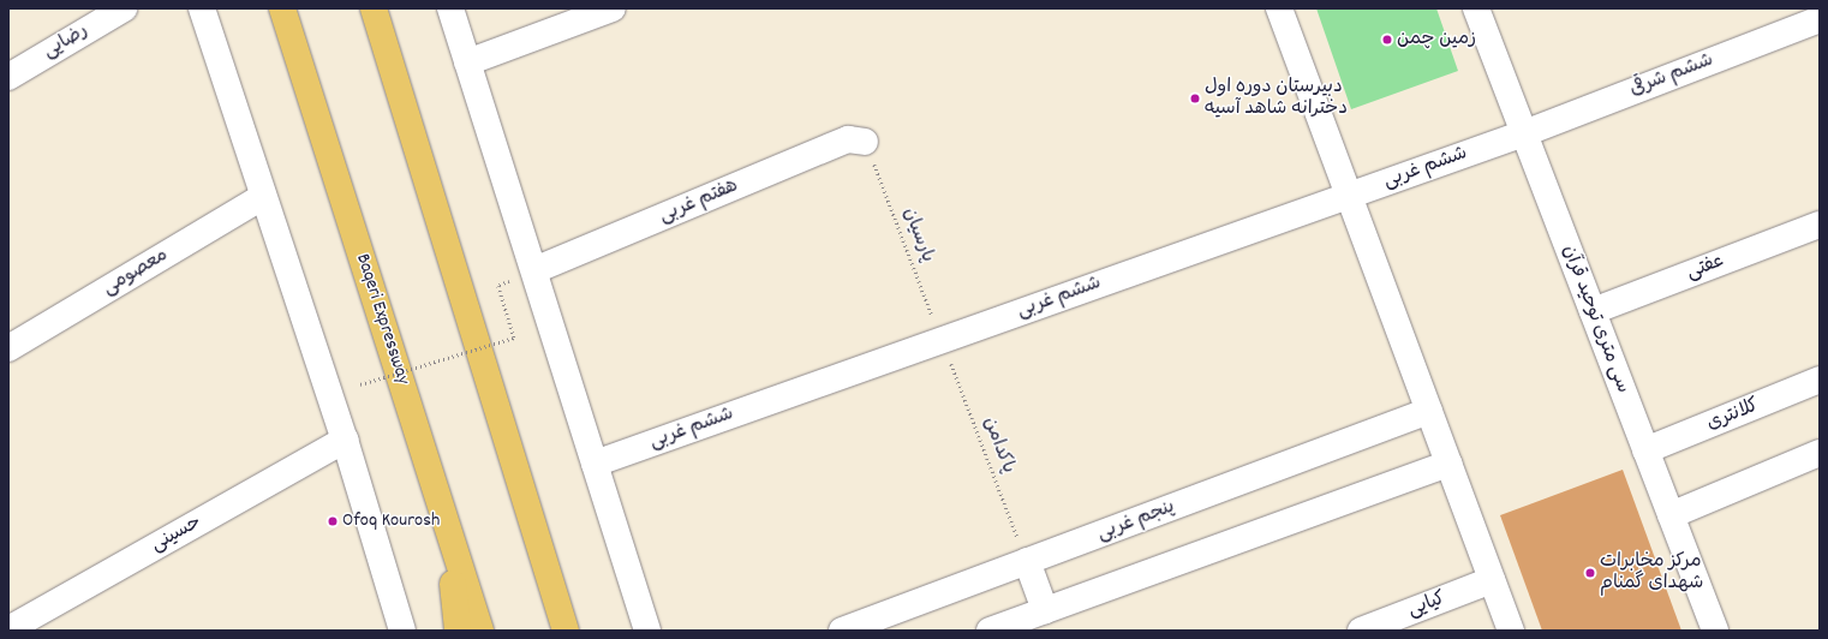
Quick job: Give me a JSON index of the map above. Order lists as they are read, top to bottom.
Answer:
{
  "streets": {
    "highway": ["Baqeri Expressway"],
    "street": [
      "رضایی",
      "ششم شرقی",
      "ششم غربی",
      "هفتم غربی",
      "عفتی",
      "معصومی",
      "سی متری توحید قرآن",
      "کلانتری",
      "پنجم غربی",
      "حسینی",
      "کیایی"
    ],
    "path": ["پارسیان", "پاکدامن"]
  },
  "crossings": [
    ["ششم شرقی", "ششم غربی"],
    ["ششم شرقی", "سی متری توحید قرآن"],
    ["ششم غربی", "پارسیان"],
    ["ششم غربی", "سی متری توحید قرآن"],
    ["ششم غربی", "پاکدامن"],
    ["هفتم غربی", "پارسیان"],
    ["پارسیان", "پاکدامن"],
    ["عفتی", "سی متری توحید قرآن"],
    ["سی متری توحید قرآن", "کلانتری"],
    ["پاکدامن", "پنجم غربی"]
  ],
  "places": [
    "زمین چمن",
    "دبیرستان دوره اول دخترانه شاهد آسیه",
    "Ofoq Kourosh",
    "مرکز مخابرات شهدای گمنام"
  ]
}
